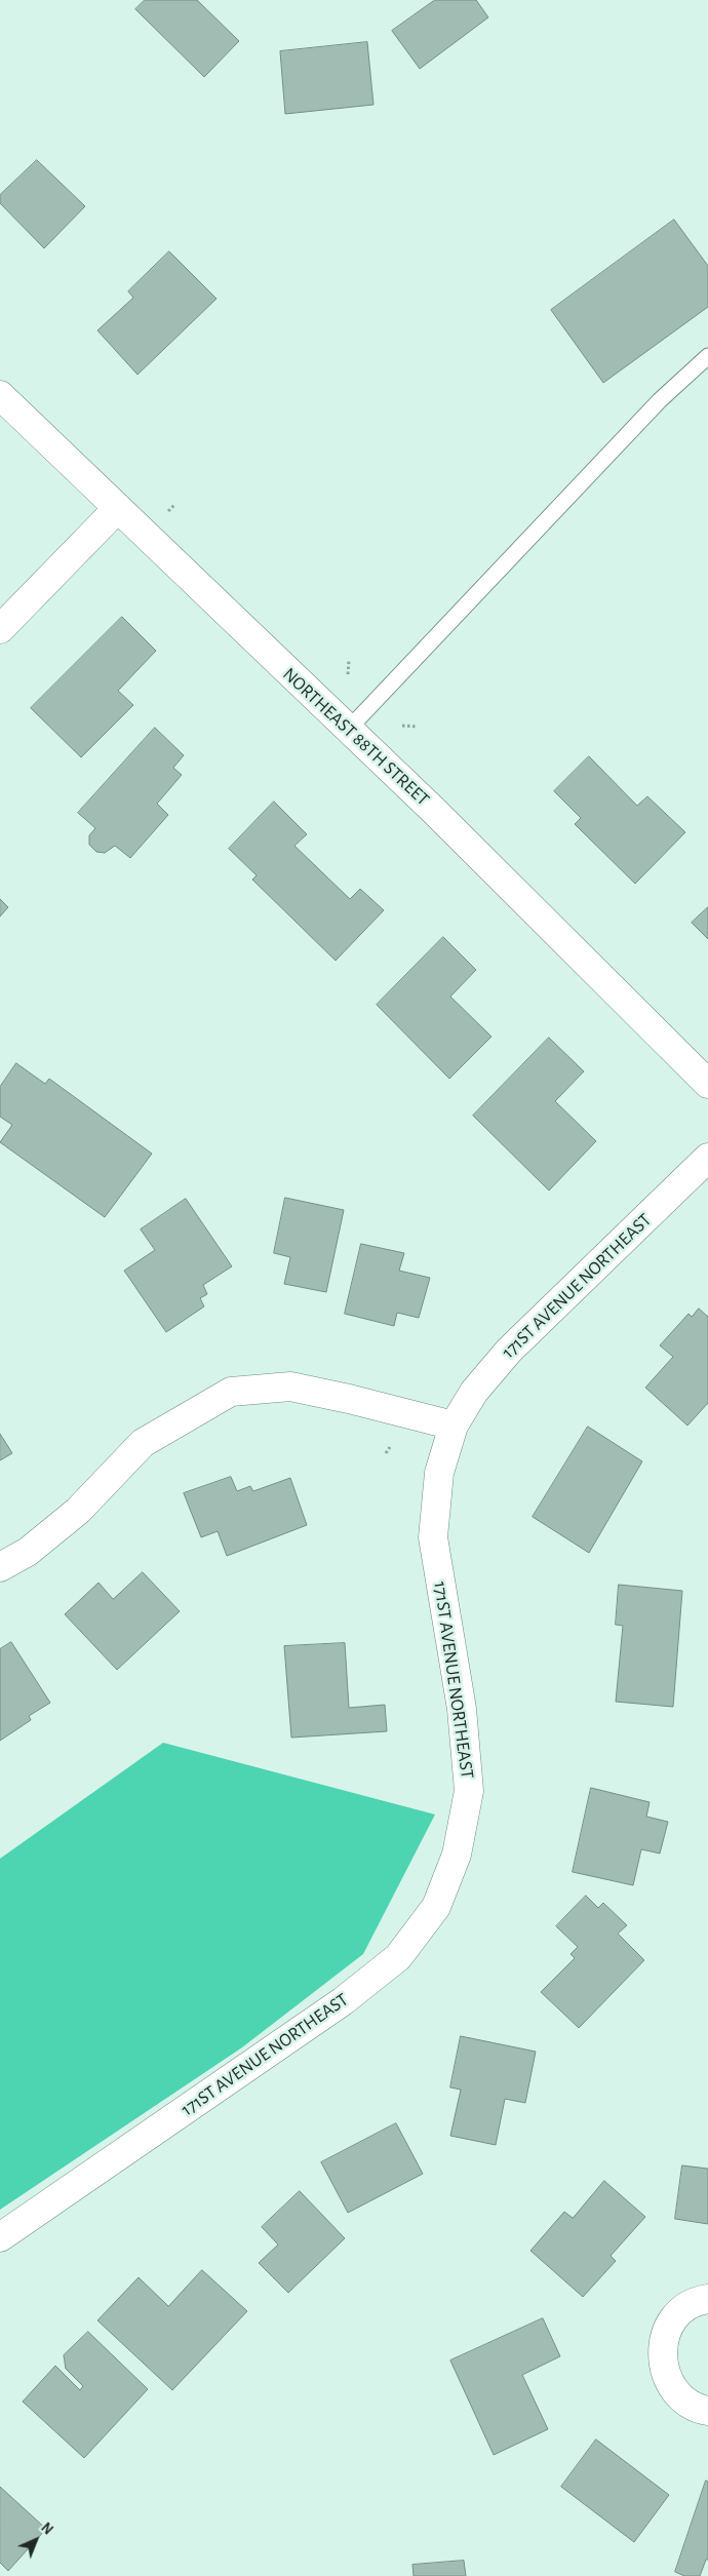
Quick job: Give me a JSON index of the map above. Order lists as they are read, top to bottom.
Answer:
{
  "streets": {
    "street": ["NORTHEAST 88TH STREET", "171ST AVENUE NORTHEAST"]
  },
  "north": "top right"
}
